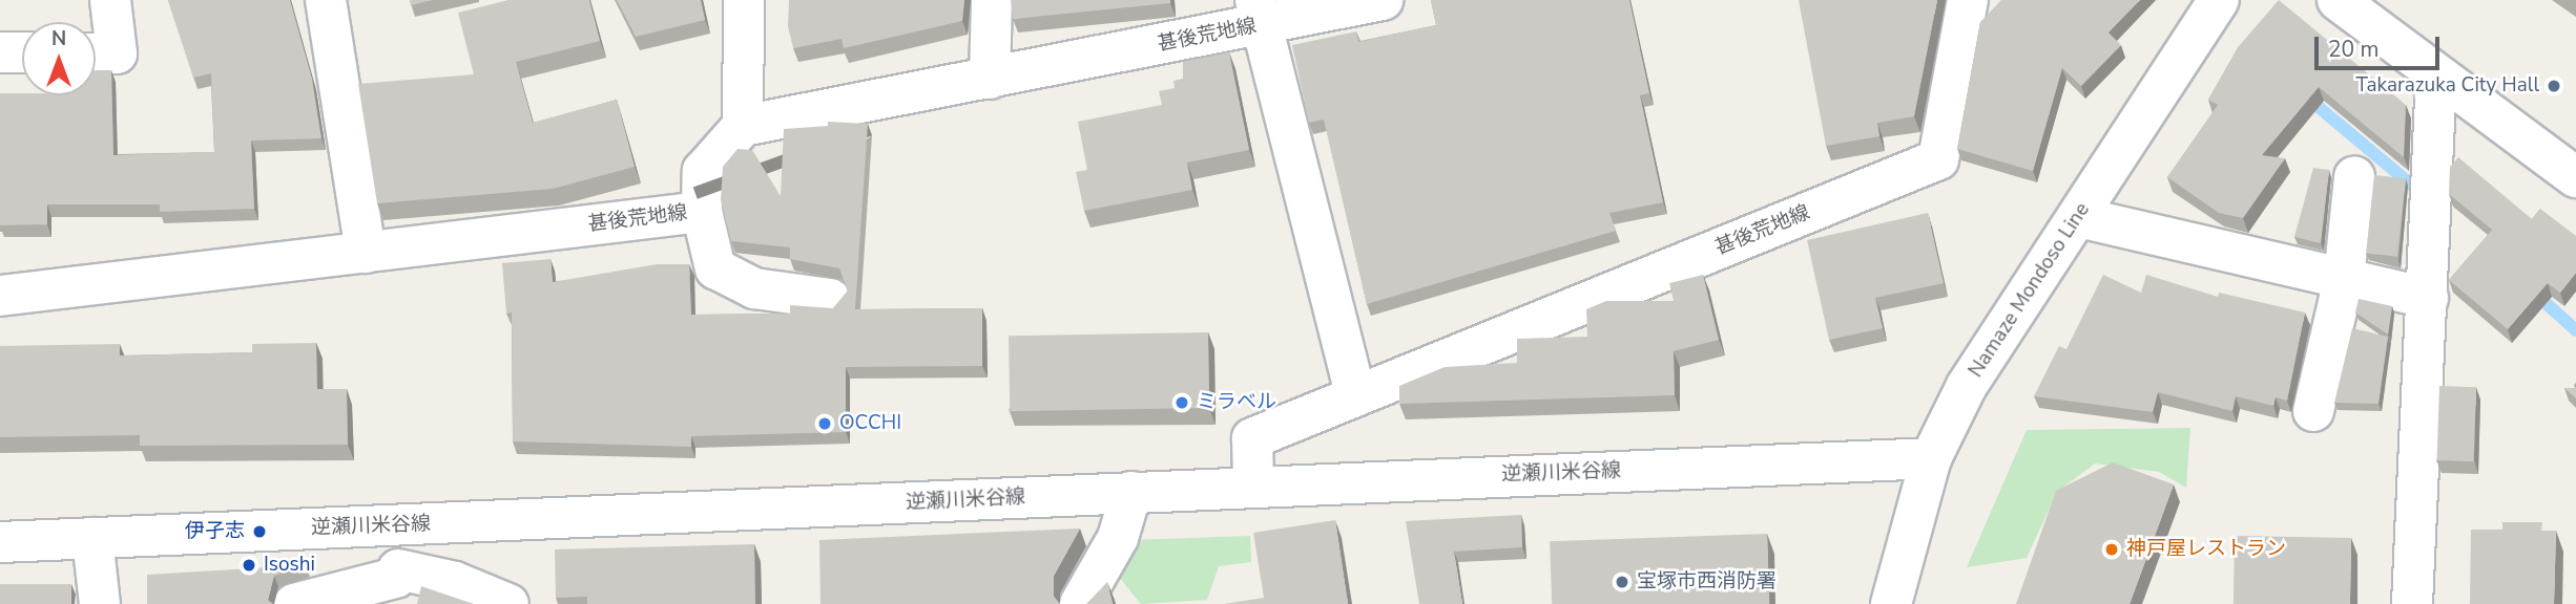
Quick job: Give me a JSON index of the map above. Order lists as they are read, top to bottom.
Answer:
{
  "streets": {
    "street": ["甚後荒地線", "Namaze Mondoso Line", "逆瀬川米谷線"]
  },
  "crossings": [
    ["Namaze Mondoso Line", "逆瀬川米谷線"]
  ],
  "places": [
    "Takarazuka City Hall",
    "ミラベル",
    "OCCHI",
    "伊孑志",
    "神戸屋レストラン",
    "Isoshi",
    "宝塚市西消防署"
  ],
  "scale_bar": "20 m",
  "north": "top"
}
